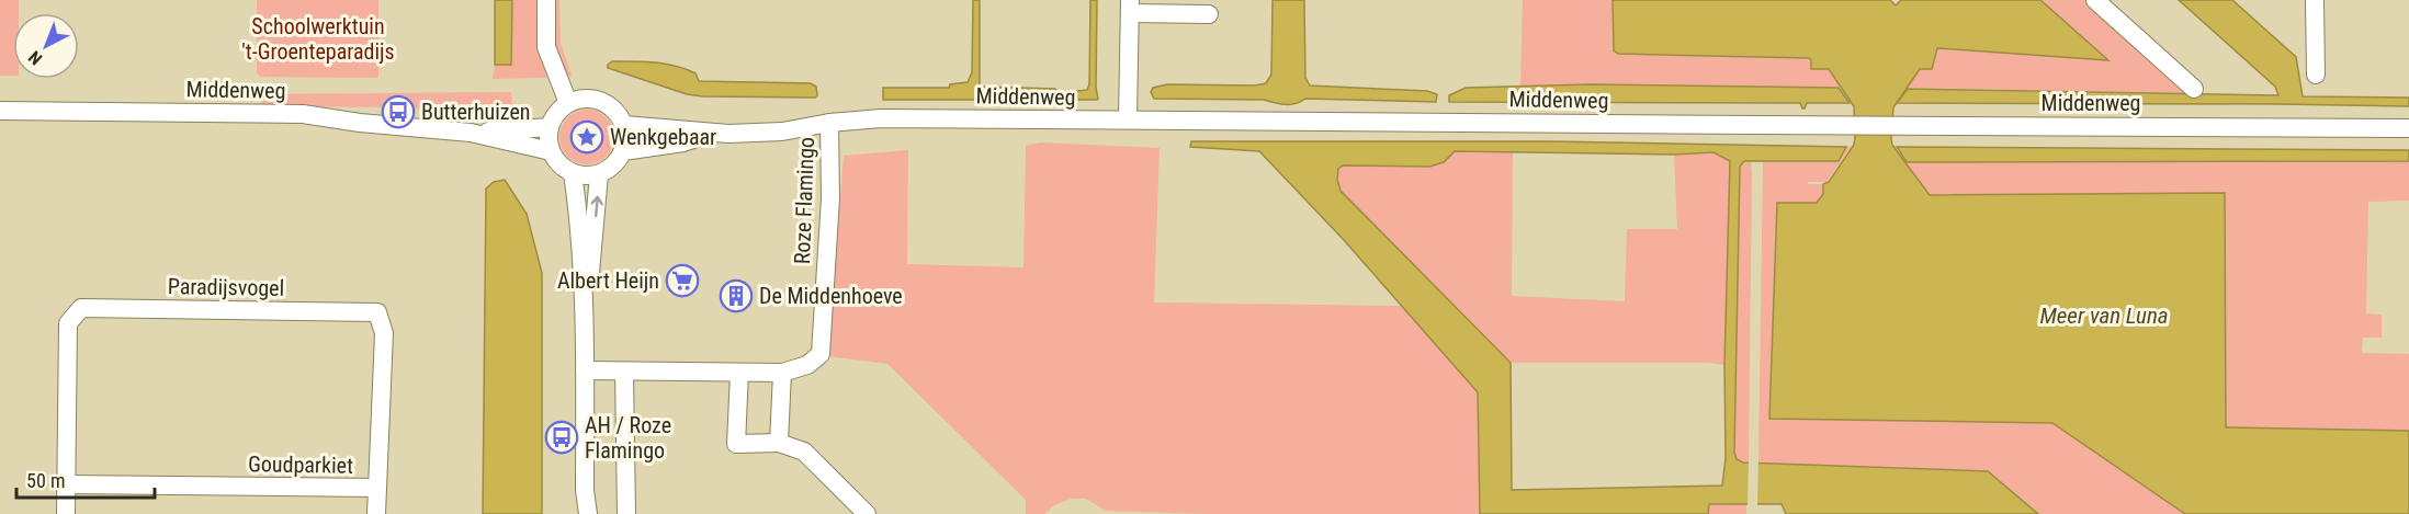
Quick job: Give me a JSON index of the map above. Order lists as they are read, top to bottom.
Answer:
{
  "streets": {
    "street": [
      "Middenweg",
      "Roze Flamingo",
      "Paradijsvogel",
      "Goudparkiet"
    ]
  },
  "crossings": [
    ["Middenweg", "Roze Flamingo"],
    ["Paradijsvogel", "Goudparkiet"]
  ],
  "water": ["Meer van Luna"],
  "parks": ["Schoolwerktuin 't-Groenteparadijs"],
  "places": {
    "bus stop": ["Butterhuizen", "AH / Roze Flamingo"],
    "place": ["Wenkgebaar"],
    "supermarket": ["Albert Heijn"],
    "building": ["De Middenhoeve"]
  },
  "scale_bar": "50 m",
  "north": "bottom left"
}
